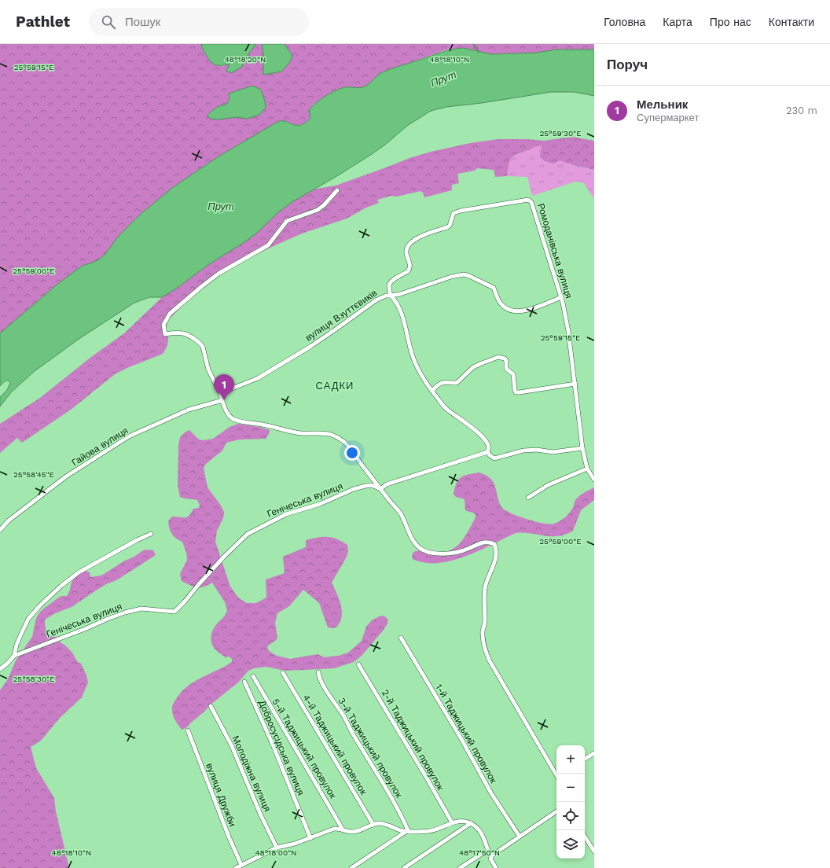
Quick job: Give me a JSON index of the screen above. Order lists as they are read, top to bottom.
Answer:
{
  "streets": {
    "street": [
      "Ромоданівська вулиця",
      "вулиця Взуттєвиків",
      "Гайова вулиця",
      "Генічеська вулиця",
      "1-й Таджицький провулок",
      "2-й Таджицький провулок",
      "4-й Таджицький провулок",
      "Добросусідська вулиця",
      "3-й Таджицький провулок",
      "5-й Таджицький провулок",
      "Молодіжна вулиця",
      "вулиця Дружби"
    ]
  },
  "crossings": [
    ["Ромоданівська вулиця", "вулиця Взуттєвиків"]
  ],
  "districts": ["САДКИ"],
  "water": ["Прут"],
  "page": {
    "header": "Pathlet",
    "search": "Пошук",
    "nav": [
      "Головна",
      "Карта",
      "Про нас",
      "Контакти"
    ],
    "heading": "Поруч",
    "list": [
      {
        "mark": "1",
        "name": "Мельник",
        "note": "Супермаркет",
        "value": "230 m"
      }
    ],
    "pins": "1",
    "map_buttons": ["+", "−"]
  },
  "coordinates": [
    "48°18'20\"N",
    "48°18'10\"N",
    "25°59'15\"E",
    "25°59'30\"E",
    "25°59'00\"E",
    "25°58'45\"E",
    "25°58'30\"E",
    "48°18'00\"N",
    "48°17'50\"N"
  ]
}
